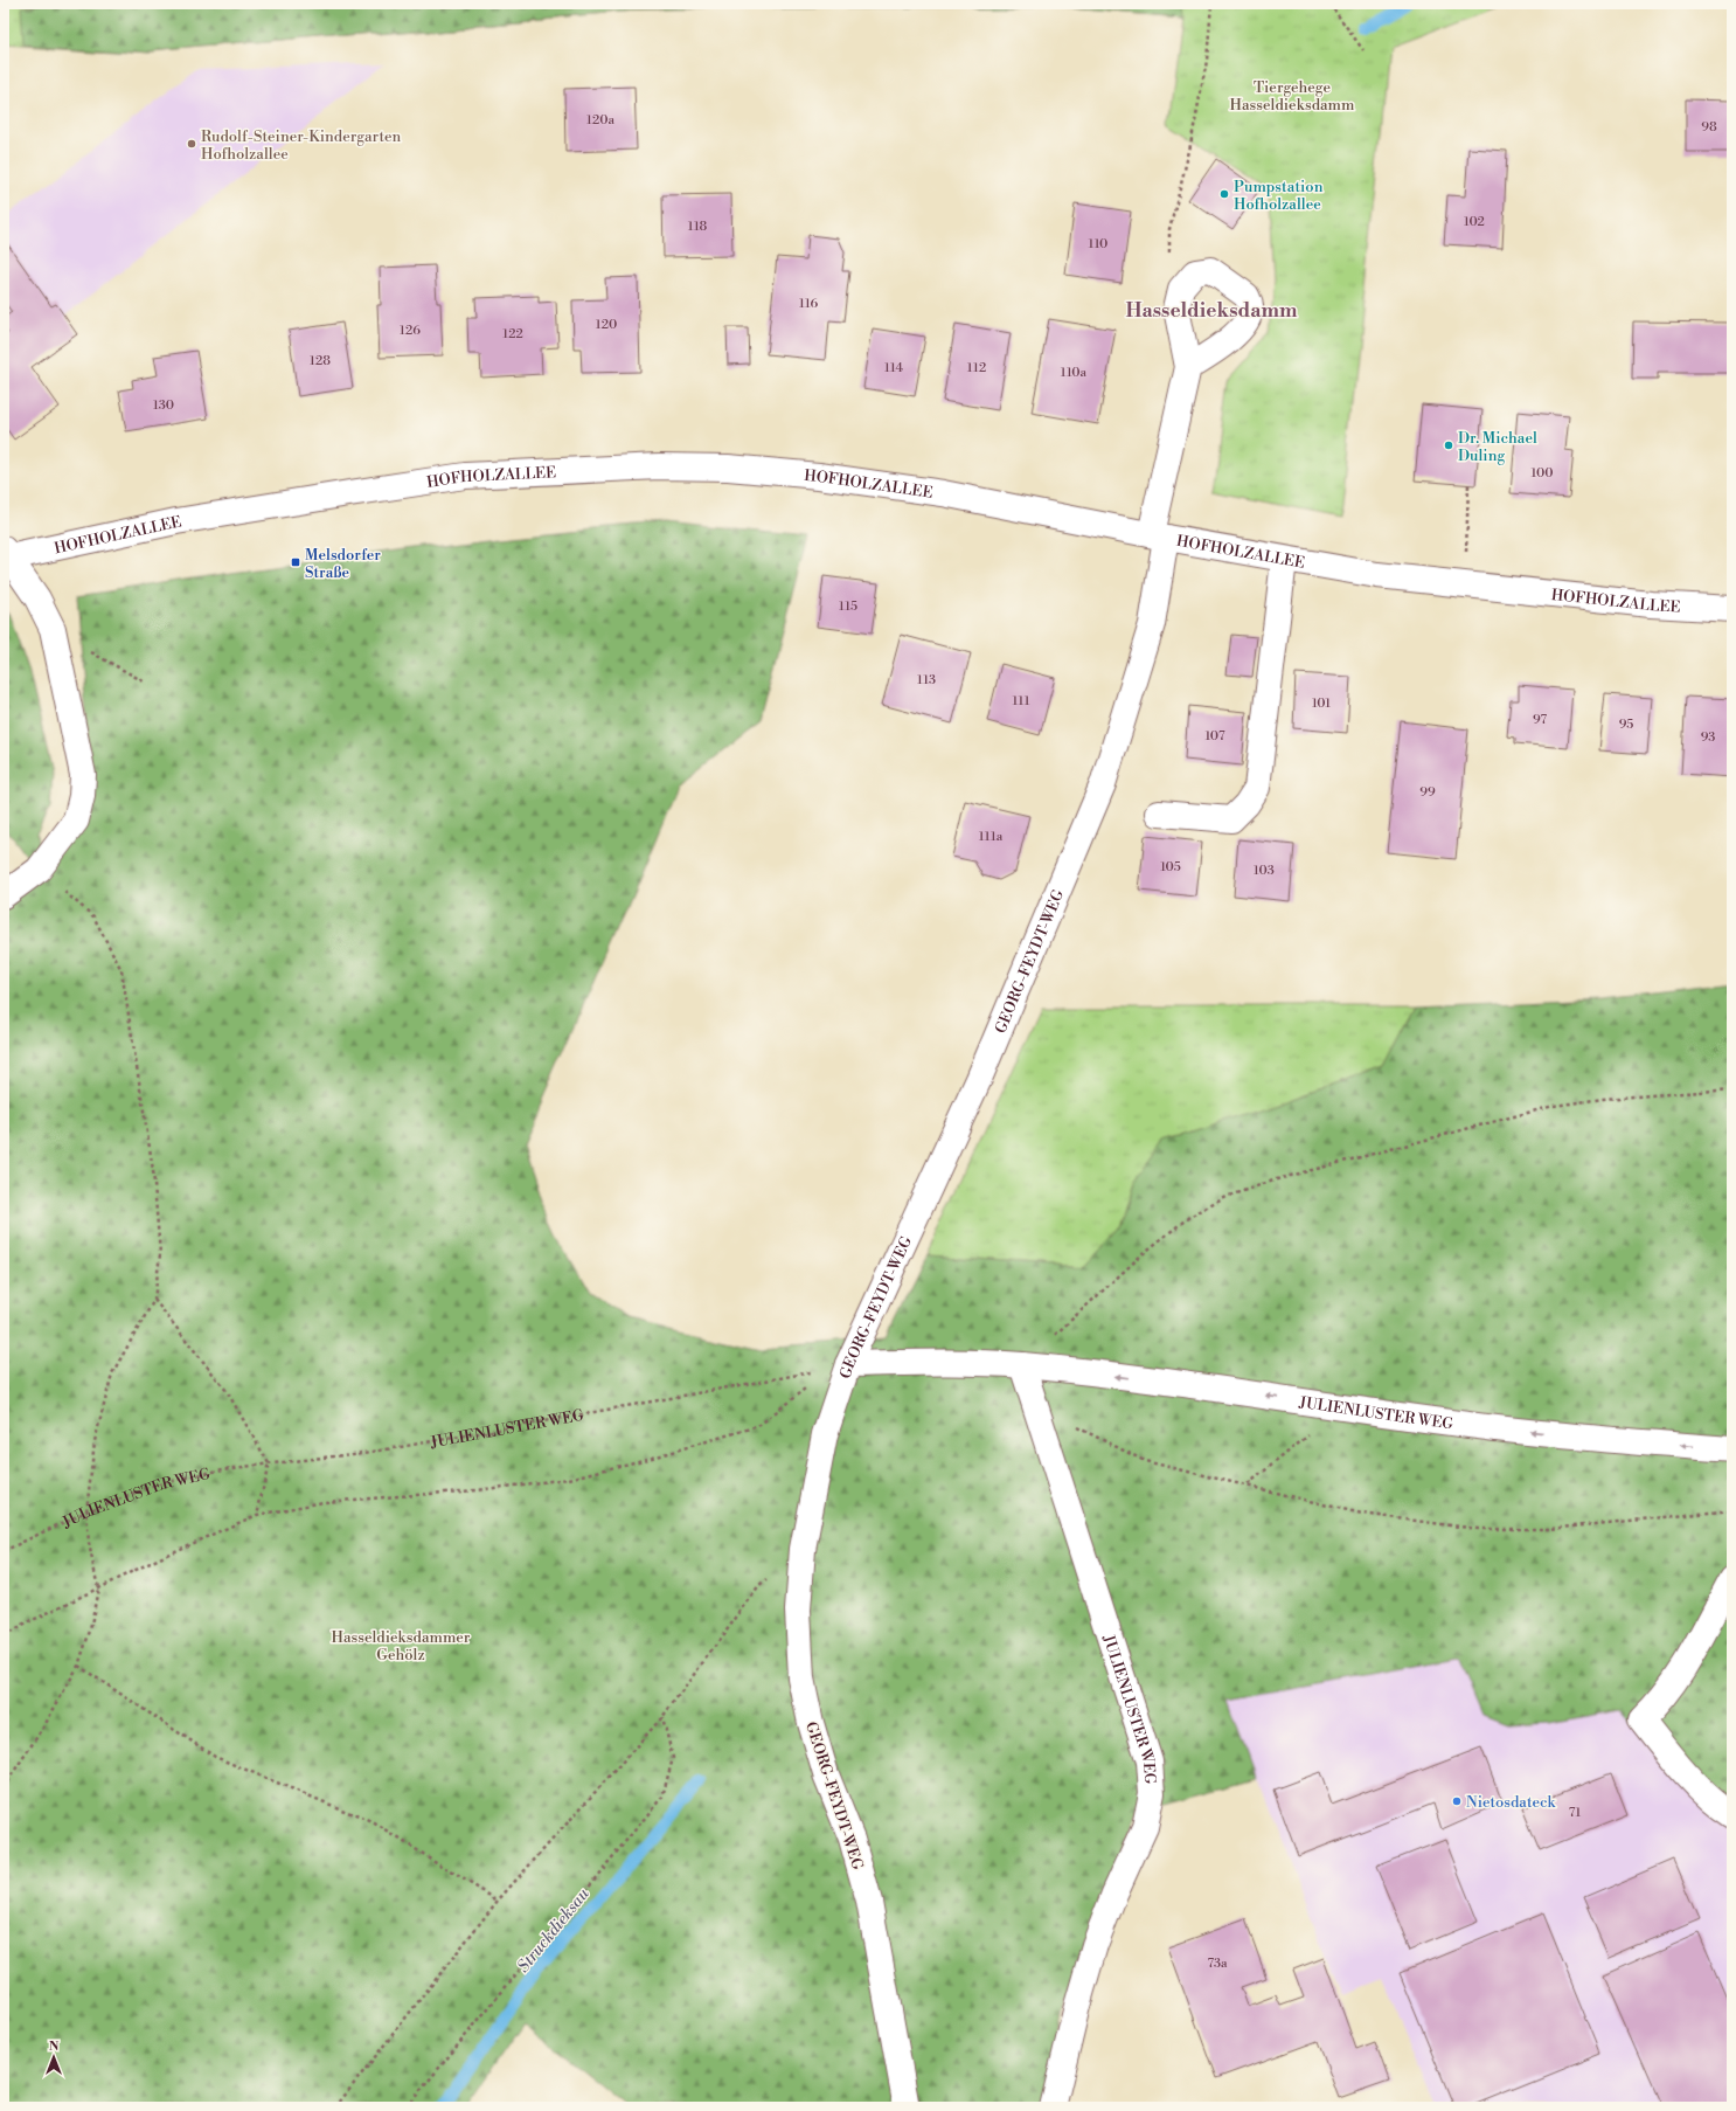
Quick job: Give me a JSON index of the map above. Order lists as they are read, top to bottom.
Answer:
{
  "streets": {
    "street": ["HOFHOLZALLEE", "GEORG-FEYDT-WEG", "JULIENLUSTER WEG"]
  },
  "crossings": [
    ["HOFHOLZALLEE", "GEORG-FEYDT-WEG"],
    ["GEORG-FEYDT-WEG", "JULIENLUSTER WEG"]
  ],
  "districts": ["Hasseldieksdamm"],
  "water": ["Struckdieksau"],
  "parks": ["Tiergehege Hasseldieksdamm", "Hasseldieksdammer Gehölz"],
  "places": {
    "other": [
      "Rudolf-Steiner-Kindergarten Hofholzallee",
      "Pumpstation Hofholzallee",
      "Dr. Michael Duling",
      "Nietosdateck"
    ],
    "transit": ["Melsdorfer Straße"]
  },
  "house_numbers": [
    "120a",
    "98",
    "102",
    "118",
    "110",
    "116",
    "120",
    "126",
    "122",
    "128",
    "114",
    "112",
    "110a",
    "130",
    "100",
    "115",
    "113",
    "111",
    "101",
    "97",
    "95",
    "107",
    "93",
    "99",
    "111a",
    "105",
    "103",
    "71",
    "73a"
  ],
  "north": "top"
}
